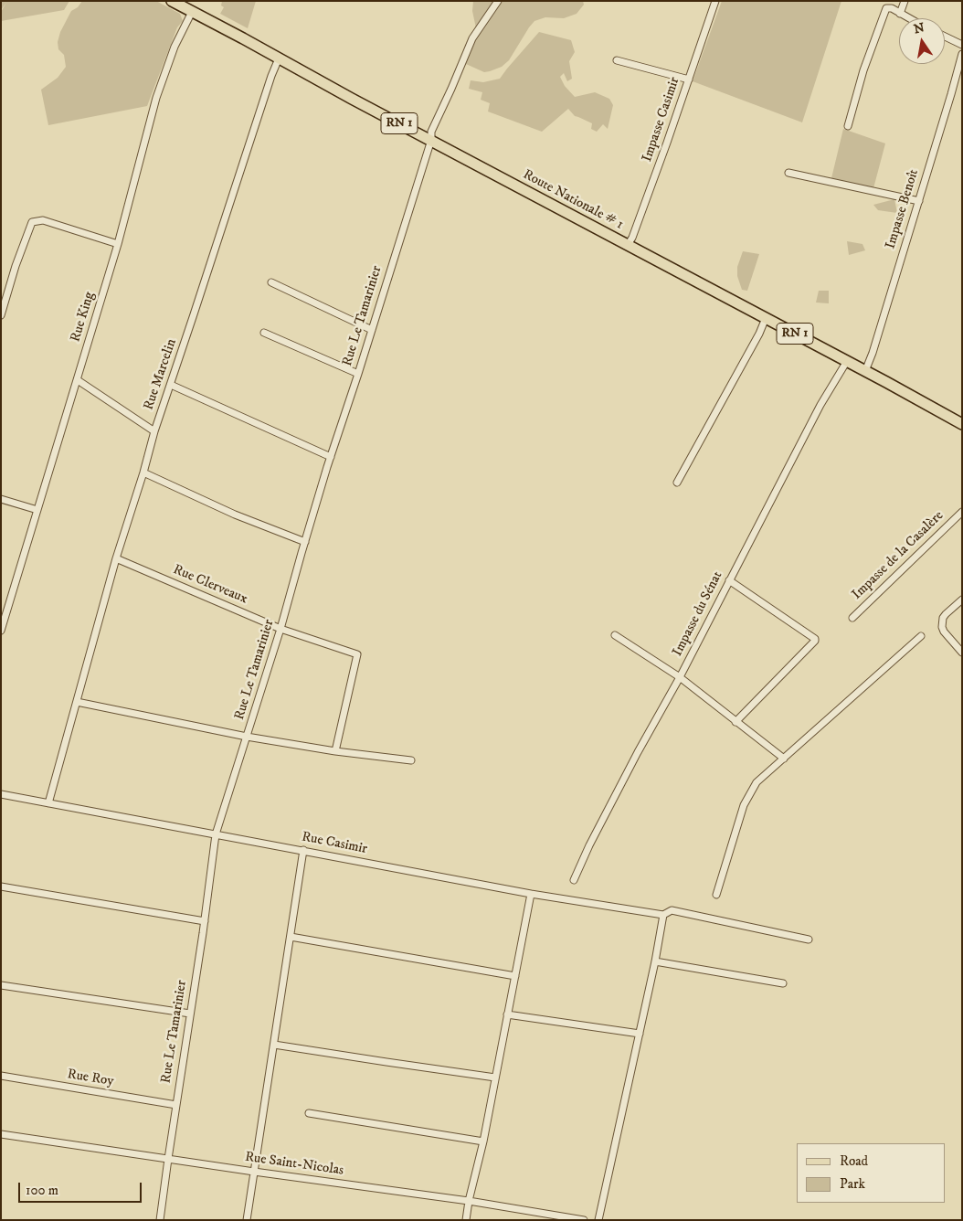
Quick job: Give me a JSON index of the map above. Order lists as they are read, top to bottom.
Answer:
{
  "streets": {
    "main road": ["RN 1", "Route Nationale # 1"],
    "street": [
      "Impasse Casimir",
      "Impasse Benoît",
      "Rue Le Tamarinier",
      "Rue King",
      "Rue Marcelin",
      "Impasse de la Casalère",
      "Rue Clerveaux",
      "Impasse du Sénat",
      "Rue Casimir",
      "Rue Roy",
      "Rue Saint-Nicolas"
    ]
  },
  "crossings": [
    ["Impasse Casimir", "Route Nationale # 1"],
    ["Route Nationale # 1", "Impasse Benoît"],
    ["Route Nationale # 1", "Rue Le Tamarinier"],
    ["Route Nationale # 1", "Rue King"],
    ["Route Nationale # 1", "Rue Marcelin"],
    ["Route Nationale # 1", "Impasse du Sénat"],
    ["Rue Le Tamarinier", "Rue Clerveaux"],
    ["Rue Le Tamarinier", "Rue Casimir"],
    ["Rue Le Tamarinier", "Rue Roy"],
    ["Rue Le Tamarinier", "Rue Saint-Nicolas"],
    ["Rue Marcelin", "Rue Clerveaux"],
    ["Rue Marcelin", "Rue Casimir"]
  ],
  "legend": ["Road", "Park"],
  "scale_bar": "100 m",
  "north": "top"
}
